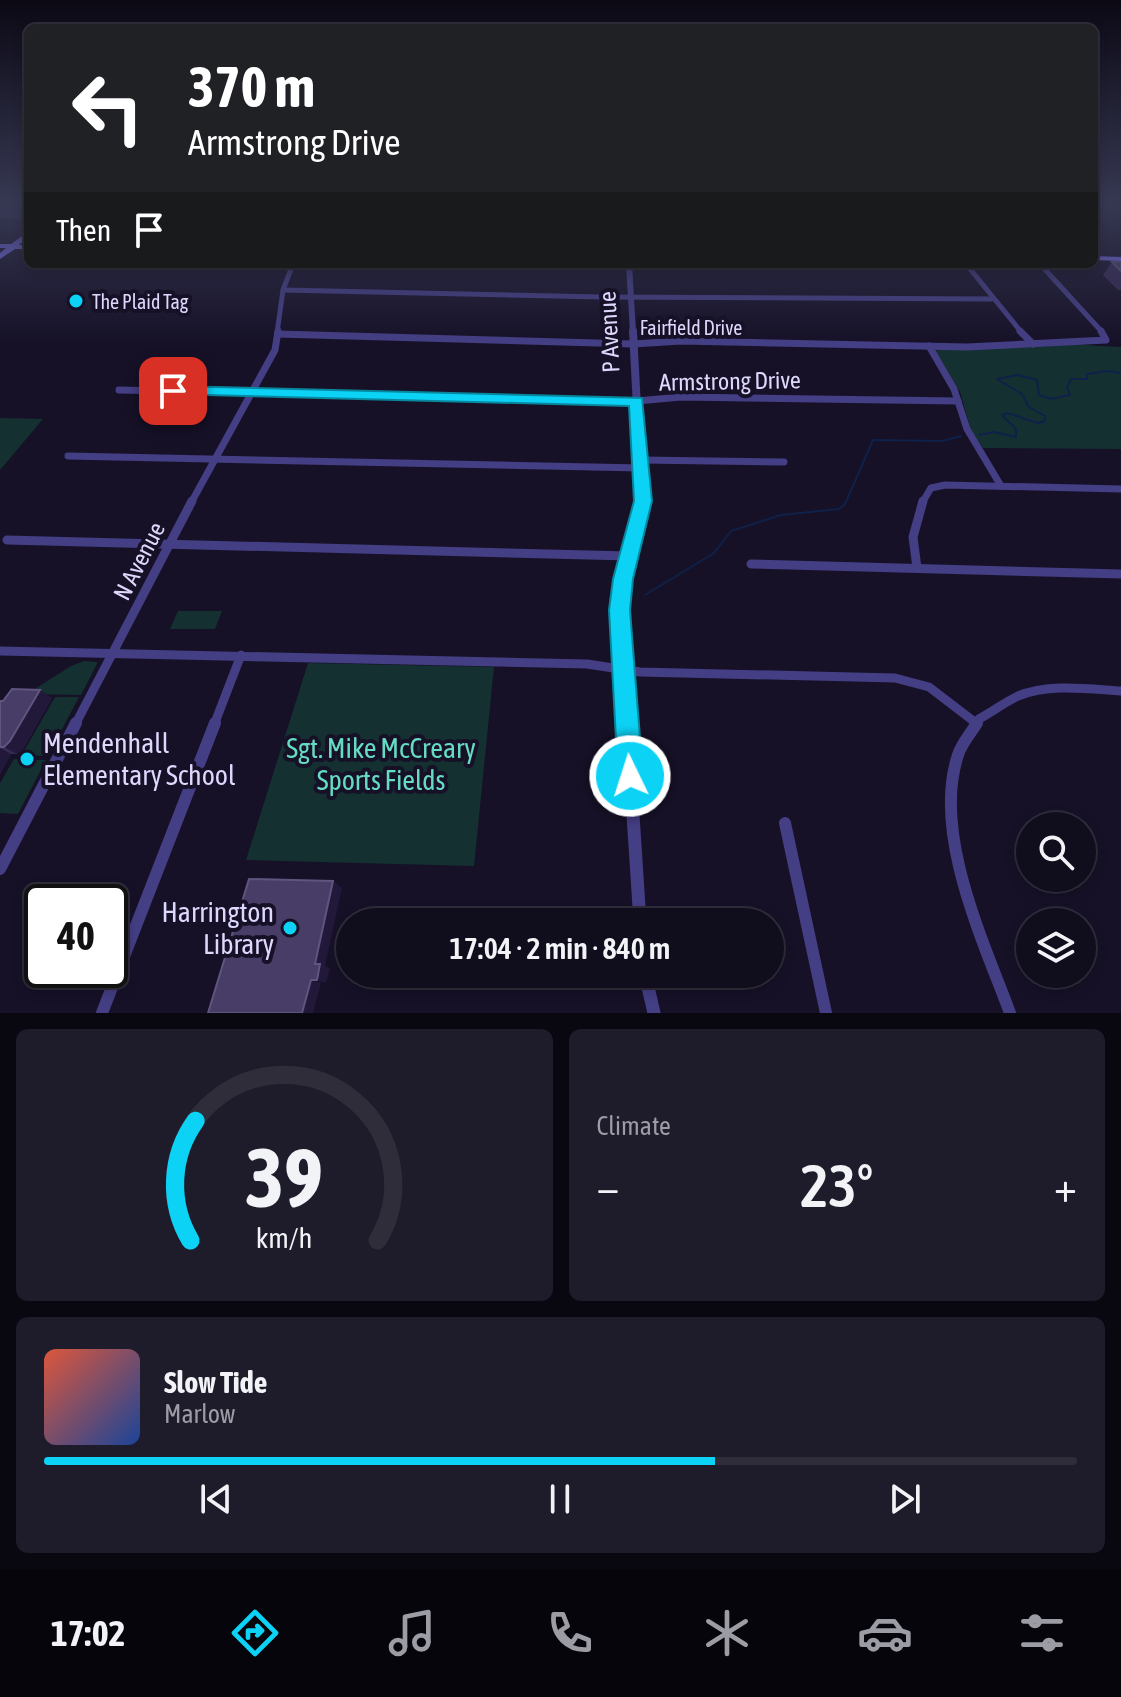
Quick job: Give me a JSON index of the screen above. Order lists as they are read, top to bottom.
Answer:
{
  "streets": {
    "street": [
      "Fairfield Drive",
      "P Avenue",
      "Armstrong Drive",
      "N Avenue"
    ]
  },
  "crossings": [
    ["Fairfield Drive", "P Avenue"],
    ["Fairfield Drive", "N Avenue"],
    ["P Avenue", "Armstrong Drive"],
    ["Armstrong Drive", "N Avenue"]
  ],
  "parks": ["Sgt. Mike McCreary Sports Fields"],
  "places": ["The Plaid Tag", "Mendenhall Elementary School", "Harrington Library"],
  "page": {
    "turn": ["370 m", "Armstrong Drive"],
    "then": "Then",
    "limit": "40",
    "trip": "17:04 · 2 min · 840 m",
    "tile": "Climate",
    "heat": ["−", "23°", "+"],
    "song": ["Slow Tide", "Marlow"],
    "tabs": "17:02",
    "gauge": ["39", "km/h"]
  }
}
